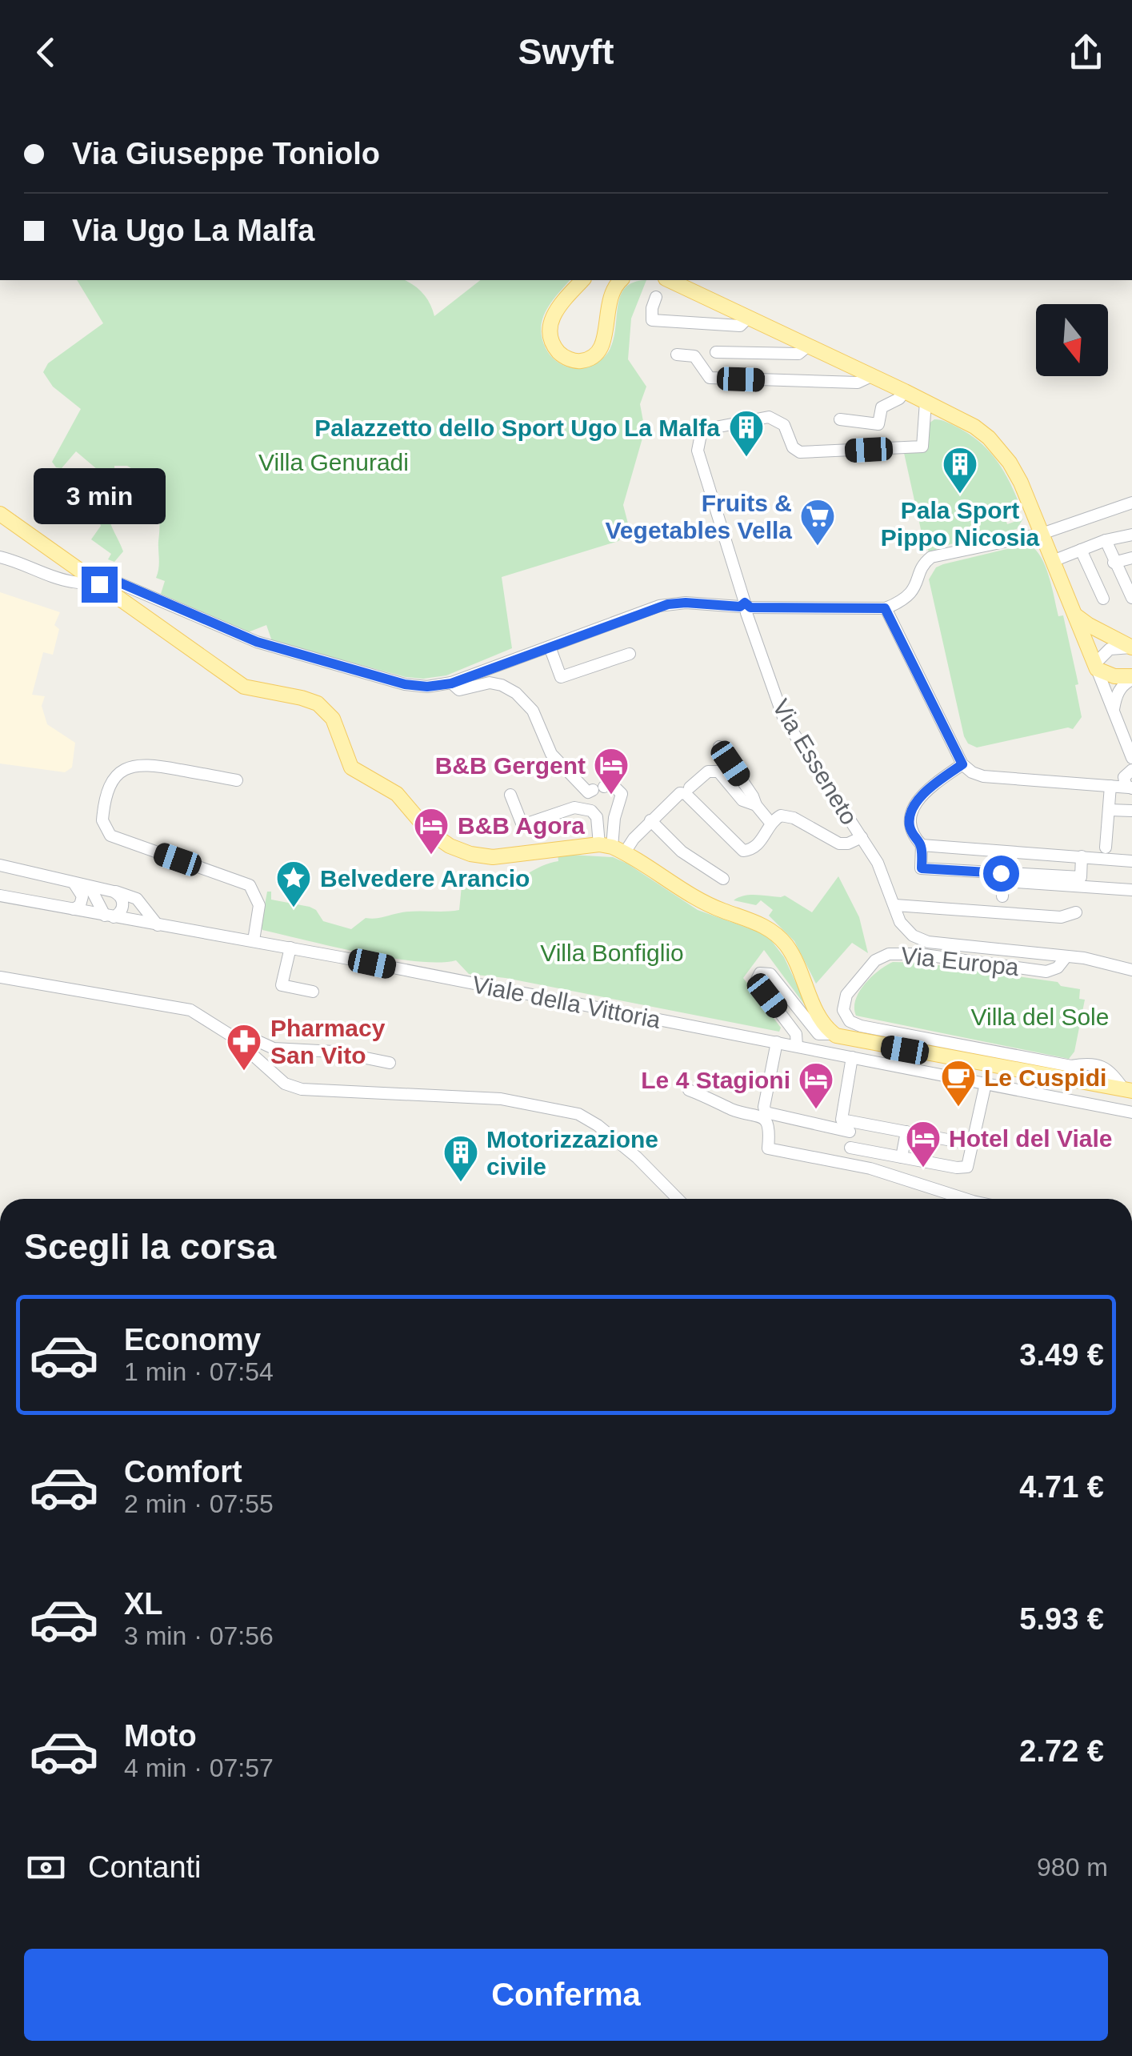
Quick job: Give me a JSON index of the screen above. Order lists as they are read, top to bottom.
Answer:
{
  "streets": {
    "street": ["Via Esseneto", "Via Europa", "Viale della Vittoria"]
  },
  "crossings": [
    ["Via Esseneto", "Via Europa"]
  ],
  "parks": ["Villa Genuradi", "Villa Bonfiglio", "Villa del Sole"],
  "places": {
    "building": ["Palazzetto dello Sport Ugo La Malfa", "Pala Sport Pippo Nicosia", "Motorizzazione civile"],
    "supermarket": ["Fruits & Vegetables Vella"],
    "hotel": [
      "B&B Gergent",
      "B&B Agora",
      "Le 4 Stagioni",
      "Hotel del Viale"
    ],
    "place": ["Belvedere Arancio"],
    "pharmacy": ["Pharmacy San Vito"],
    "cafe": ["Le Cuspidi"]
  },
  "north": "bottom",
  "page": {
    "header": "Swyft",
    "banner": ["Via Giuseppe Toniolo", "Via Ugo La Malfa"],
    "bubble": "3 min",
    "heading": "Scegli la corsa",
    "list": [
      {
        "name": "Economy",
        "note": "1 min · 07:54",
        "value": "3.49 €"
      },
      {
        "name": "Comfort",
        "note": "2 min · 07:55",
        "value": "4.71 €"
      },
      {
        "name": "XL",
        "note": "3 min · 07:56",
        "value": "5.93 €"
      },
      {
        "name": "Moto",
        "note": "4 min · 07:57",
        "value": "2.72 €"
      }
    ],
    "pay": ["Contanti", "980 m"],
    "buttons": "Conferma"
  }
}
